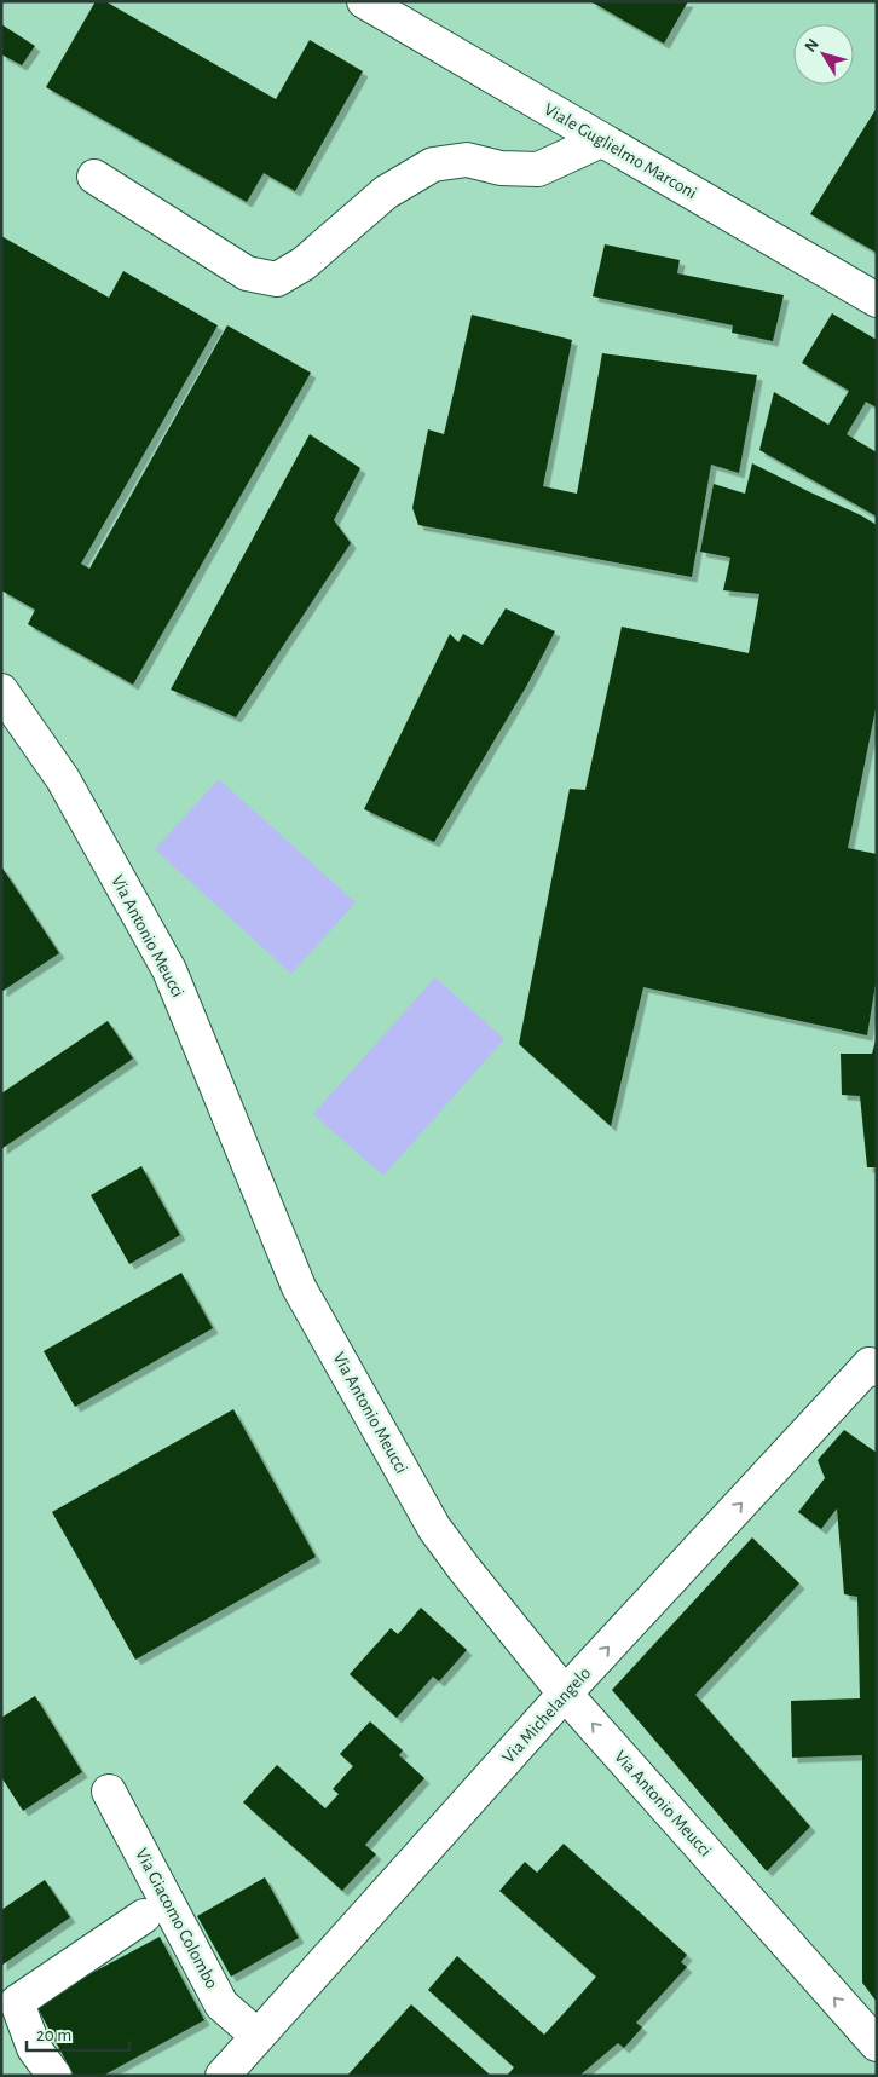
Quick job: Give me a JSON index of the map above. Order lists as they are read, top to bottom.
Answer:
{
  "streets": {
    "street": [
      "Viale Guglielmo Marconi",
      "Via Antonio Meucci",
      "Via Michelangelo",
      "Via Giacomo Colombo"
    ]
  },
  "crossings": [
    ["Via Antonio Meucci", "Via Michelangelo"],
    ["Via Michelangelo", "Via Giacomo Colombo"]
  ],
  "one_way": ["Via Michelangelo"],
  "scale_bar": "20 m",
  "north": "top left"
}
